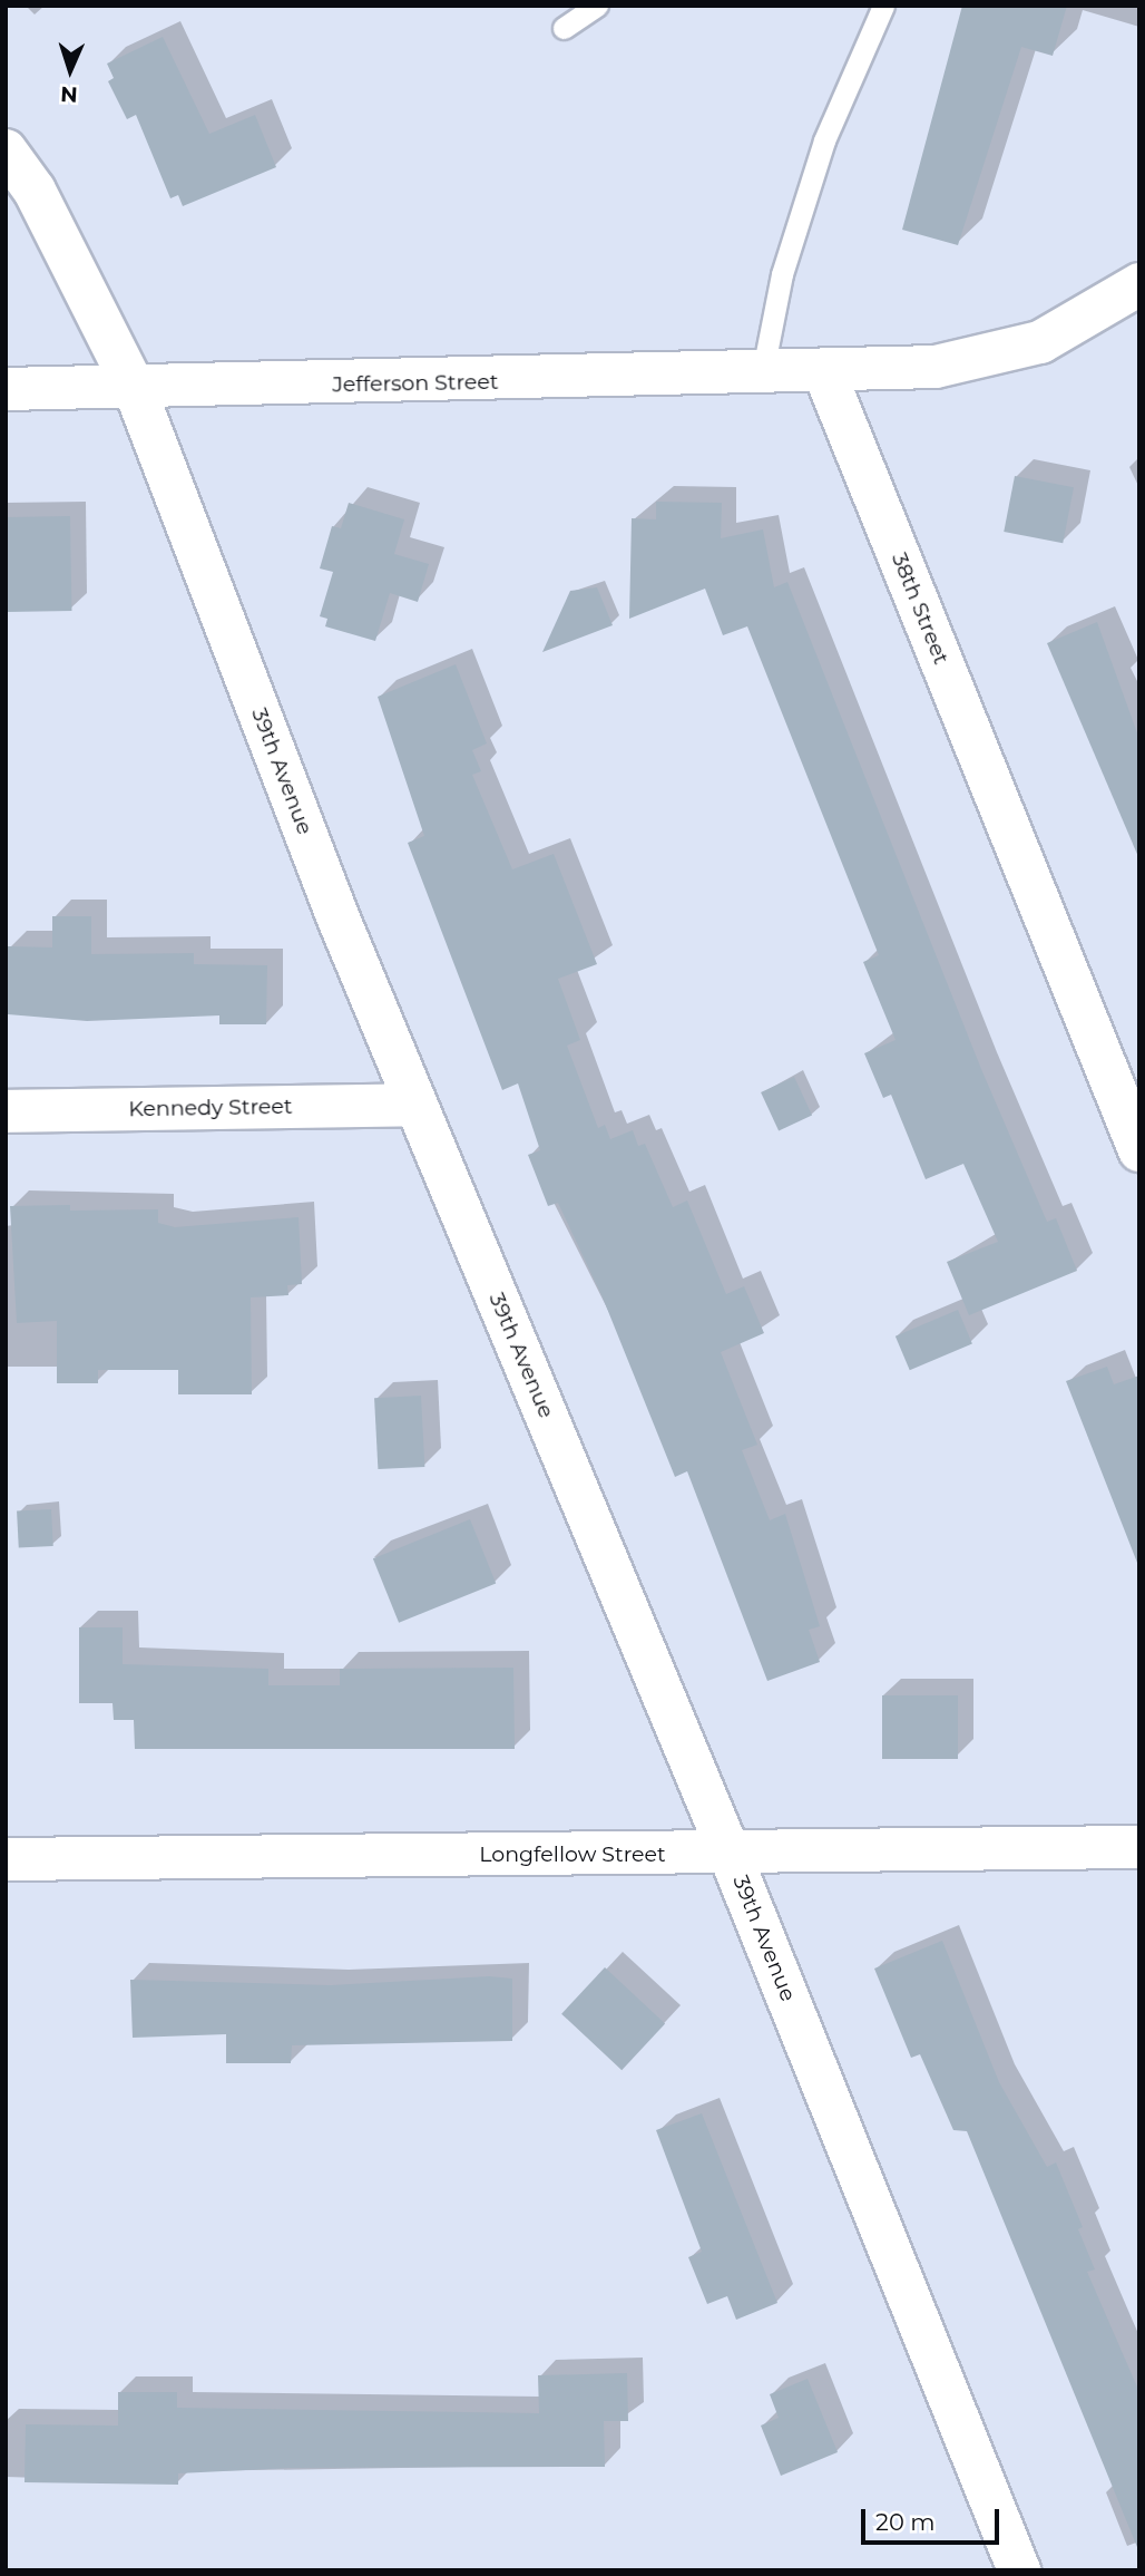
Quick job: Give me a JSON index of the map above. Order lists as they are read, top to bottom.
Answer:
{
  "streets": {
    "street": [
      "Jefferson Street",
      "38th Street",
      "39th Avenue",
      "Kennedy Street",
      "Longfellow Street"
    ]
  },
  "crossings": [
    ["Jefferson Street", "38th Street"],
    ["Jefferson Street", "39th Avenue"],
    ["39th Avenue", "Kennedy Street"],
    ["39th Avenue", "Longfellow Street"]
  ],
  "scale_bar": "20 m",
  "north": "bottom"
}
